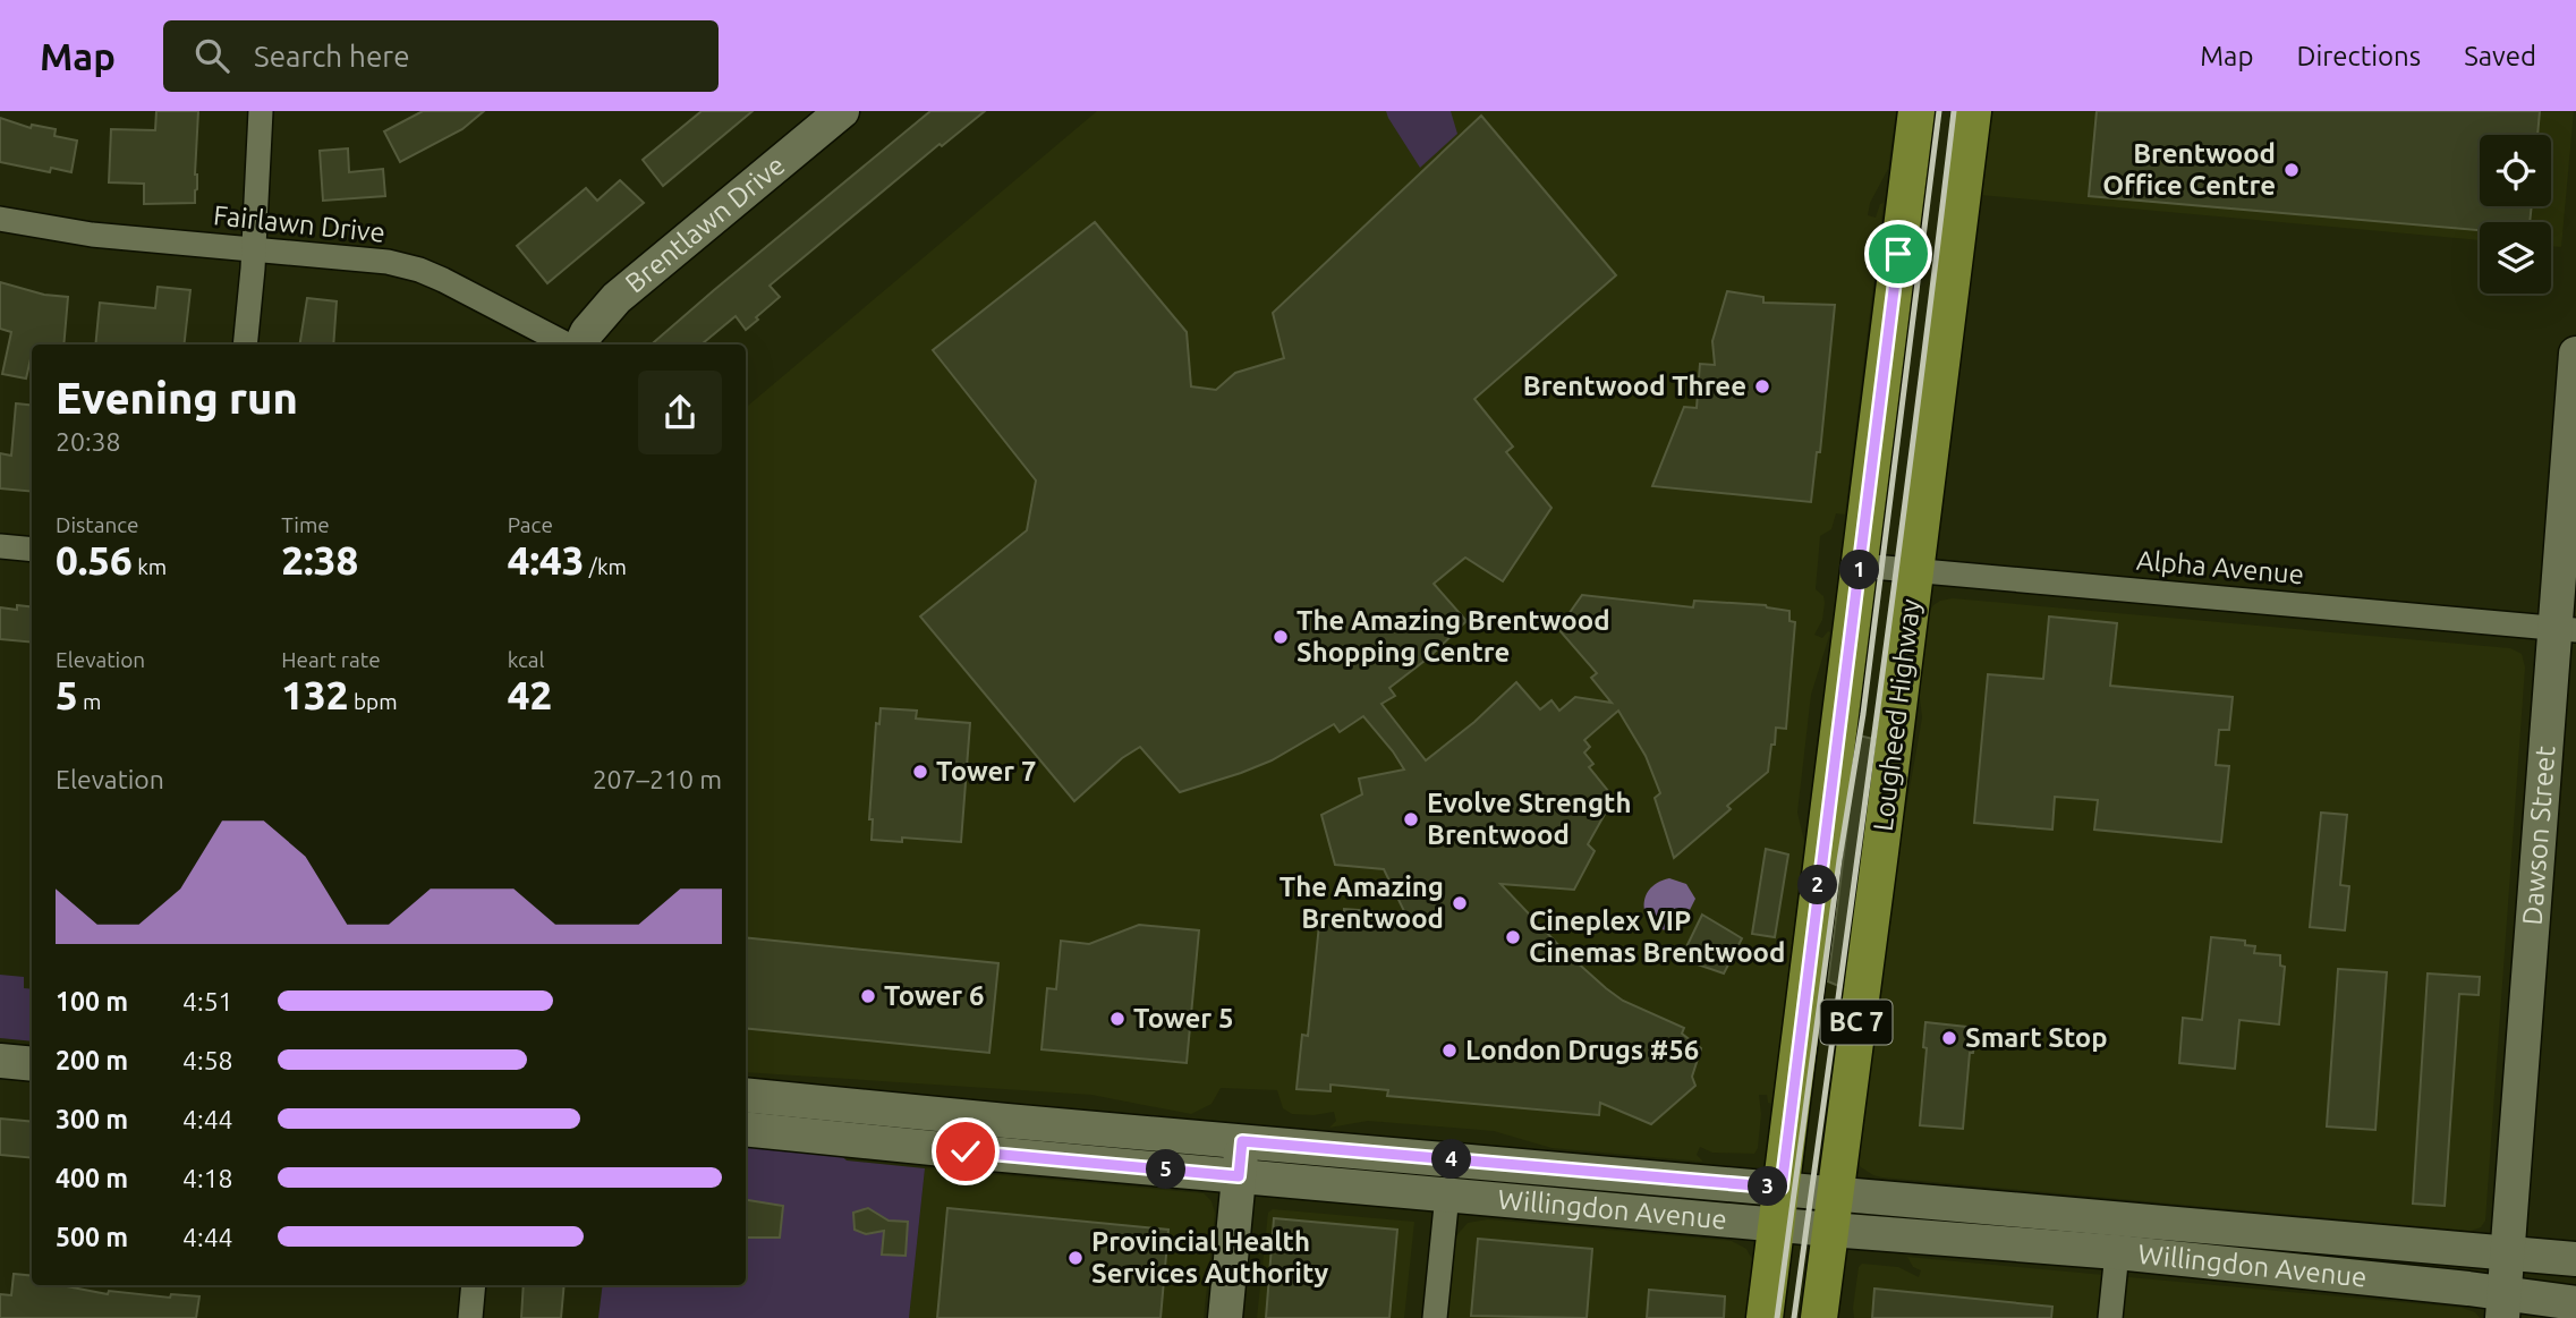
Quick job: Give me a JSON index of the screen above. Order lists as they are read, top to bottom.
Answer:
{
  "streets": {
    "main road": [
      "Brentlawn Drive",
      "Lougheed Highway",
      "Dawson Street",
      "BC 7",
      "Willingdon Avenue"
    ],
    "street": ["Fairlawn Drive", "Alpha Avenue"]
  },
  "crossings": [
    ["Alpha Avenue", "Lougheed Highway"],
    ["Alpha Avenue", "Dawson Street"],
    ["Lougheed Highway", "Willingdon Avenue"],
    ["Dawson Street", "Willingdon Avenue"]
  ],
  "places": [
    "Brentwood Office Centre",
    "Brentwood Three",
    "The Amazing Brentwood Shopping Centre",
    "Tower 7",
    "Evolve Strength Brentwood",
    "The Amazing Brentwood",
    "Cineplex VIP Cinemas Brentwood",
    "Tower 6",
    "Tower 5",
    "Smart Stop",
    "London Drugs #56",
    "Provincial Health Services Authority"
  ],
  "page": {
    "header": "Map",
    "search": "Search here",
    "nav": ["Map", "Directions", "Saved"],
    "heading": ["Evening run", "20:38"],
    "stats": [
      ["Distance", "0.56 km"],
      ["Time", "2:38"],
      ["Pace", "4:43 /km"],
      ["Elevation", "5 m"],
      ["Heart rate", "132 bpm"],
      ["kcal", "42"]
    ],
    "pins": [
      "1",
      "2",
      "4",
      "5",
      "3"
    ],
    "chart": ["Elevation", "207–210 m"],
    "list": [
      {
        "name": "100 m",
        "note": "4:51"
      },
      {
        "name": "200 m",
        "note": "4:58"
      },
      {
        "name": "300 m",
        "note": "4:44"
      },
      {
        "name": "400 m",
        "note": "4:18"
      },
      {
        "name": "500 m",
        "note": "4:44"
      }
    ]
  }
}
